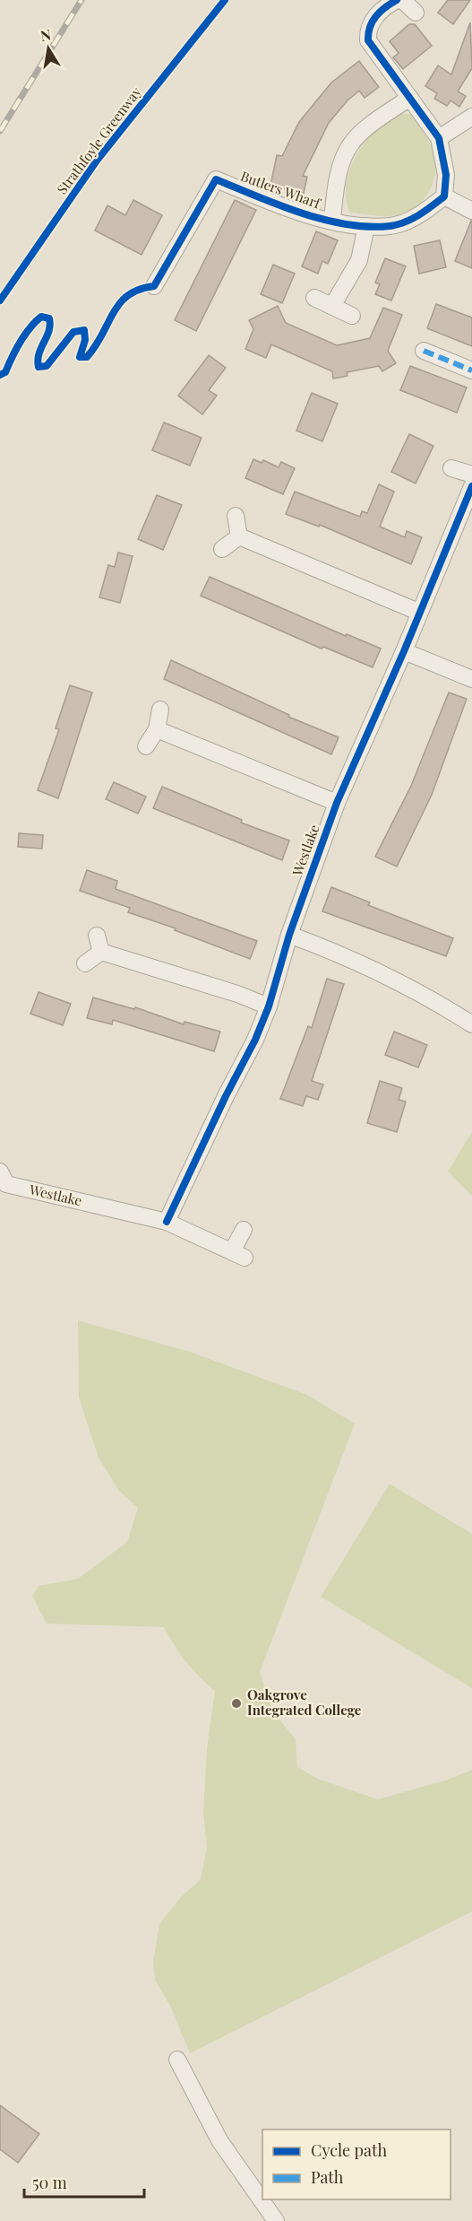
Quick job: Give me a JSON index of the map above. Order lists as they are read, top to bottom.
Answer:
{
  "streets": {
    "street": ["Butlers Wharf", "Westlake"],
    "cycle path": ["Strathfoyle Greenway"]
  },
  "places": ["Oakgrove Integrated College"],
  "legend": ["Cycle path", "Path"],
  "scale_bar": "50 m",
  "north": "top"
}
